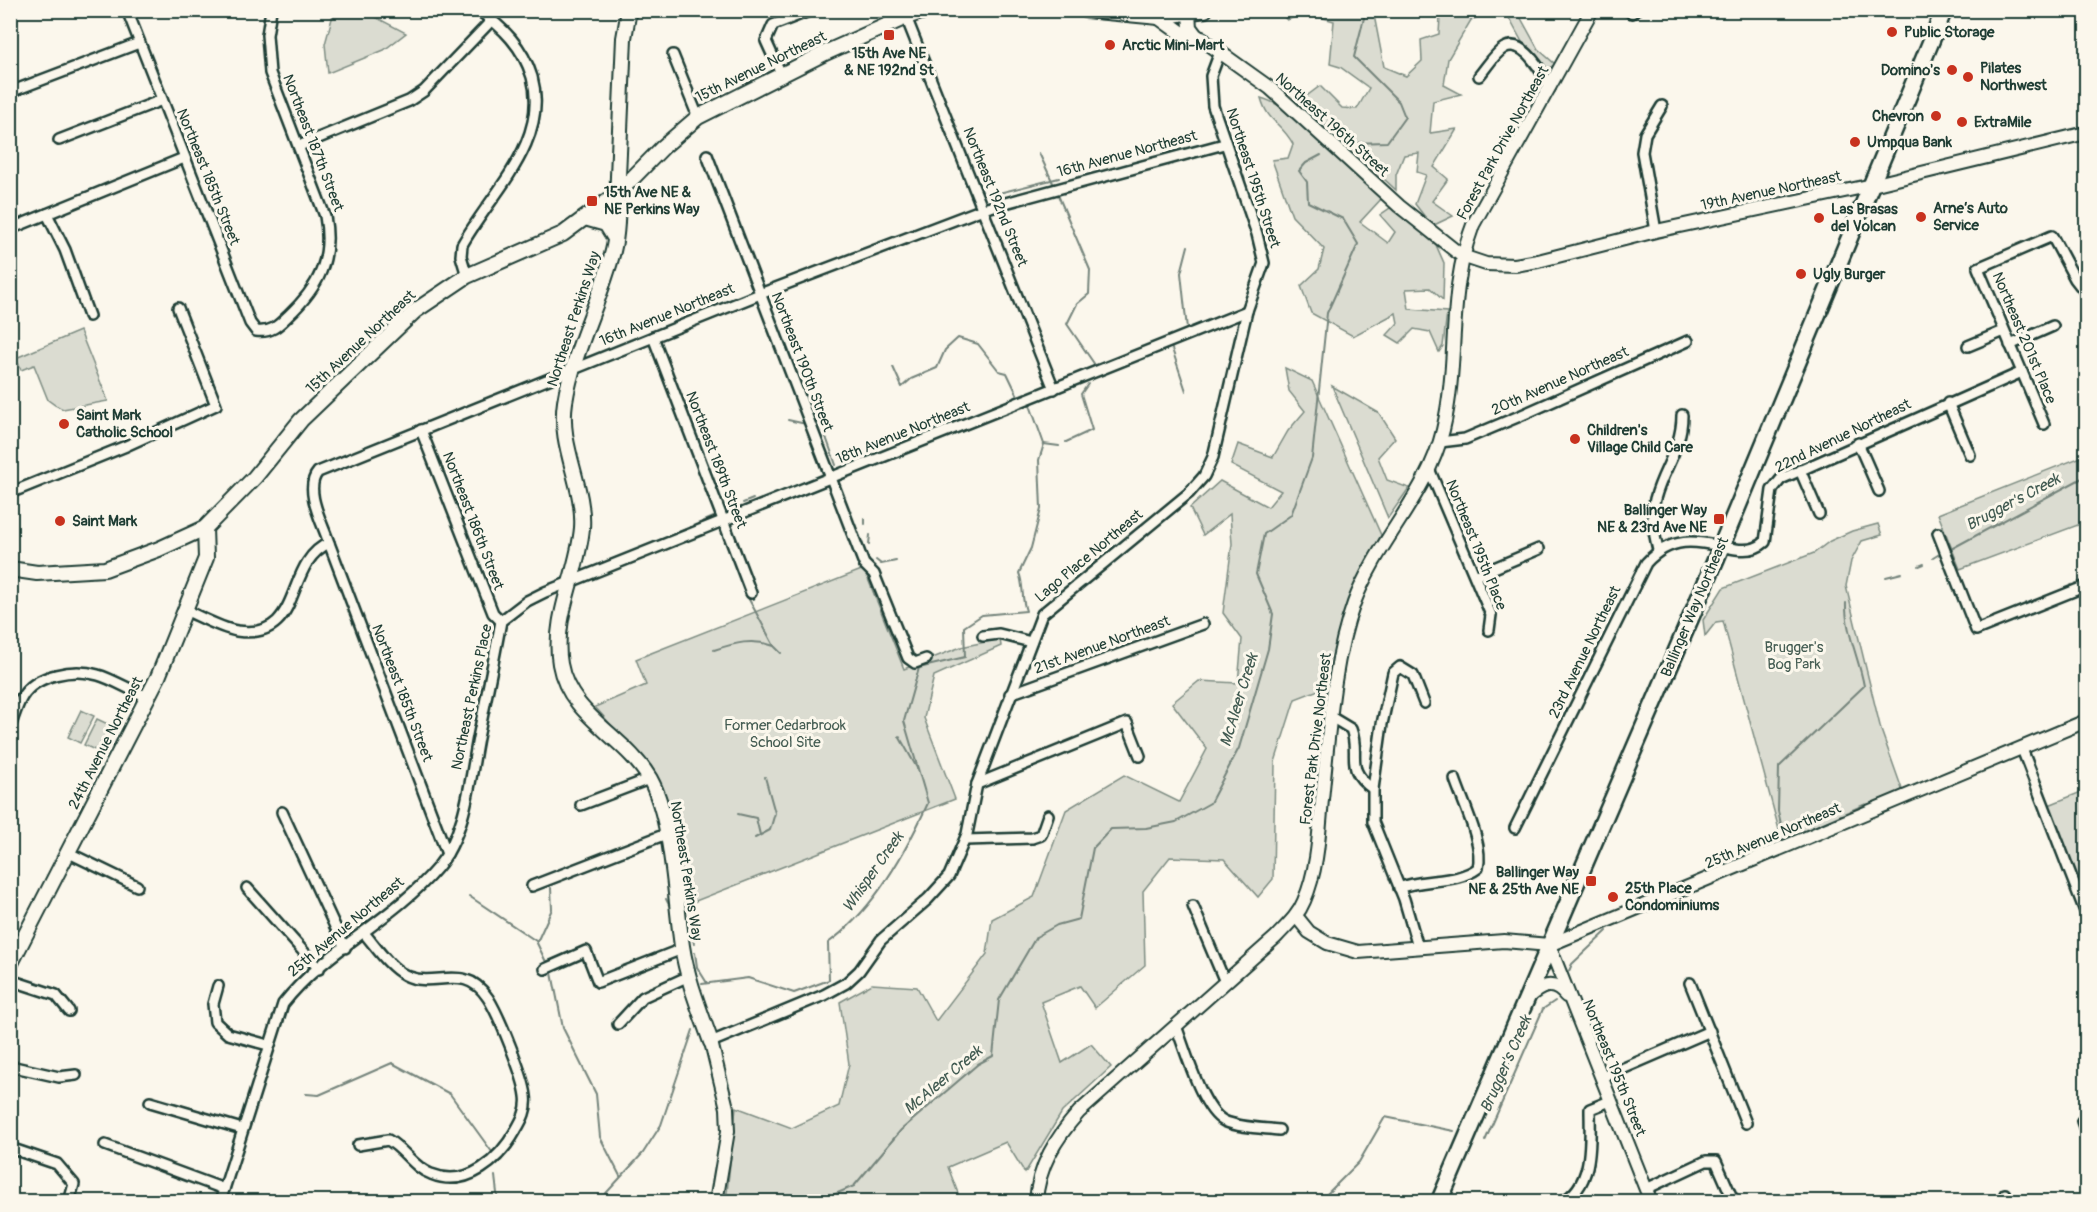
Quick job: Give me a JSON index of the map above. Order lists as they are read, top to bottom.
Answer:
{
  "streets": {
    "main road": [
      "15th Avenue Northeast",
      "Northeast Perkins Way",
      "Ballinger Way Northeast",
      "24th Avenue Northeast"
    ],
    "street": [
      "Northeast 196th Street",
      "Northeast 187th Street",
      "Forest Park Drive Northeast",
      "16th Avenue Northeast",
      "Northeast 185th Street",
      "Northeast 195th Street",
      "19th Avenue Northeast",
      "Northeast 192nd Street",
      "Northeast 201st Place",
      "Northeast 190th Street",
      "20th Avenue Northeast",
      "18th Avenue Northeast",
      "22nd Avenue Northeast",
      "Northeast 189th Street",
      "Northeast 186th Street",
      "Northeast 195th Place",
      "Lago Place Northeast",
      "21st Avenue Northeast",
      "23rd Avenue Northeast",
      "Northeast Perkins Place",
      "25th Avenue Northeast"
    ]
  },
  "crossings": [
    ["15th Avenue Northeast", "Northeast 192nd Street"],
    ["15th Avenue Northeast", "Northeast Perkins Way"],
    ["15th Avenue Northeast", "24th Avenue Northeast"],
    ["Northeast 196th Street", "Forest Park Drive Northeast"],
    ["Northeast 196th Street", "Northeast 195th Street"],
    ["Northeast 196th Street", "19th Avenue Northeast"],
    ["Northeast 187th Street", "Northeast 185th Street"],
    ["Forest Park Drive Northeast", "19th Avenue Northeast"],
    ["Forest Park Drive Northeast", "20th Avenue Northeast"],
    ["Forest Park Drive Northeast", "Northeast 195th Place"],
    ["Forest Park Drive Northeast", "25th Avenue Northeast"],
    ["16th Avenue Northeast", "Northeast 185th Street"],
    ["16th Avenue Northeast", "Northeast 195th Street"],
    ["16th Avenue Northeast", "Northeast 192nd Street"],
    ["16th Avenue Northeast", "Northeast Perkins Way"],
    ["16th Avenue Northeast", "Northeast 190th Street"],
    ["16th Avenue Northeast", "Northeast 189th Street"],
    ["16th Avenue Northeast", "Northeast 186th Street"],
    ["Northeast 185th Street", "Northeast Perkins Place"],
    ["Northeast 185th Street", "25th Avenue Northeast"],
    ["Northeast 195th Street", "18th Avenue Northeast"],
    ["Northeast 195th Street", "Lago Place Northeast"],
    ["Northeast 195th Street", "Ballinger Way Northeast"],
    ["Northeast 195th Street", "25th Avenue Northeast"],
    ["19th Avenue Northeast", "Ballinger Way Northeast"],
    ["Northeast 192nd Street", "18th Avenue Northeast"],
    ["Northeast Perkins Way", "18th Avenue Northeast"],
    ["Northeast Perkins Way", "Lago Place Northeast"],
    ["Northeast Perkins Way", "Northeast Perkins Place"],
    ["Northeast 201st Place", "22nd Avenue Northeast"],
    ["Northeast 190th Street", "18th Avenue Northeast"],
    ["18th Avenue Northeast", "Northeast 189th Street"],
    ["18th Avenue Northeast", "Lago Place Northeast"],
    ["18th Avenue Northeast", "Northeast Perkins Place"],
    ["22nd Avenue Northeast", "Ballinger Way Northeast"],
    ["Northeast 186th Street", "Northeast Perkins Place"],
    ["Lago Place Northeast", "21st Avenue Northeast"],
    ["Ballinger Way Northeast", "25th Avenue Northeast"],
    ["Northeast Perkins Place", "25th Avenue Northeast"]
  ],
  "water": ["Brugger's Creek", "McAleer Creek", "Whisper Creek"],
  "parks": ["Brugger's Bog Park", "Former Cedarbrook School Site"],
  "places": {
    "other": [
      "Public Storage",
      "Arctic Mini-Mart",
      "Domino's",
      "Pilates Northwest",
      "Chevron",
      "ExtraMile",
      "Umpqua Bank",
      "Arne’s Auto Service",
      "Las Brasas del Volcan",
      "Ugly Burger",
      "Saint Mark Catholic School",
      "Children's Village Child Care",
      "Saint Mark",
      "25th Place Condominiums"
    ],
    "transit": [
      "15th Ave NE & NE 192nd St",
      "15th Ave NE & NE Perkins Way",
      "Ballinger Way NE & 23rd Ave NE",
      "Ballinger Way NE & 25th Ave NE"
    ]
  }
}
